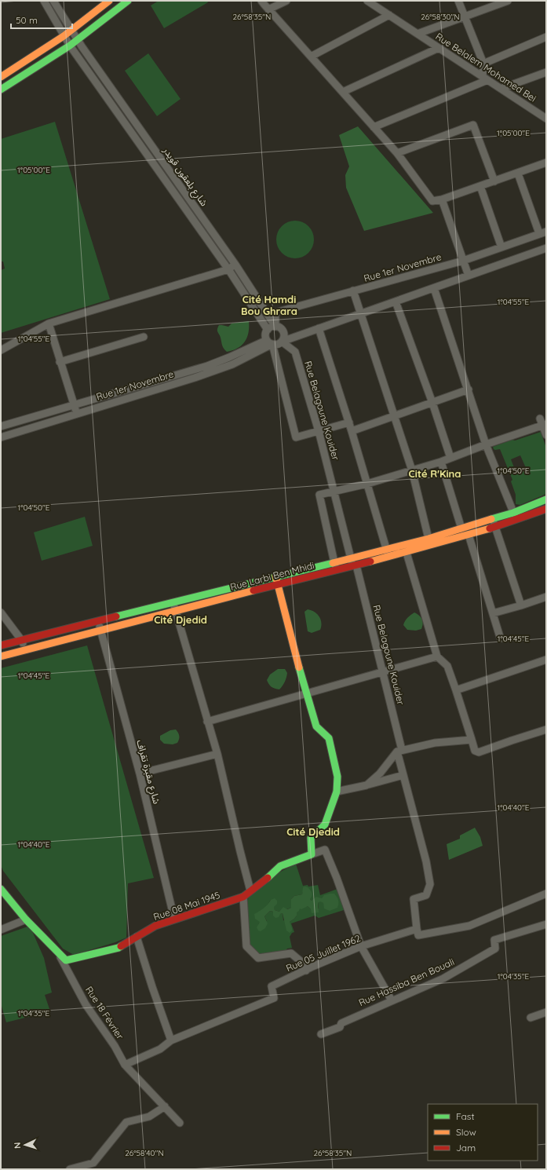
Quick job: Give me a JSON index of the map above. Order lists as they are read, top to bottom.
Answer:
{
  "streets": {
    "street": [
      "Rue Belalem Mohamed Bei",
      "شارع بلعقون قويدر",
      "Rue 1er Novembre",
      "Rue Belagoune Kouider",
      "Rue Larbi Ben Mhidi",
      "شارع مقبرة تقراف",
      "Rue 08 Mai 1945",
      "Rue 05 Juillet 1962",
      "Rue Hassiba Ben Bouali",
      "Rue 18 Février"
    ]
  },
  "crossings": [
    ["شارع بلعقون قويدر", "Rue 1er Novembre"],
    ["شارع بلعقون قويدر", "Rue Belagoune Kouider"],
    ["Rue 1er Novembre", "Rue Belagoune Kouider"],
    ["Rue Belagoune Kouider", "Rue Larbi Ben Mhidi"],
    ["Rue Belagoune Kouider", "Rue 05 Juillet 1962"],
    ["Rue Larbi Ben Mhidi", "شارع مقبرة تقراف"],
    ["شارع مقبرة تقراف", "Rue 08 Mai 1945"],
    ["Rue 08 Mai 1945", "Rue 18 Février"],
    ["Rue 05 Juillet 1962", "Rue 18 Février"]
  ],
  "districts": [
    "Cité Hamdi Bou Ghrara",
    "Cité R'Kina",
    "Cité Djedid",
    "Cité Djedid"
  ],
  "legend": ["Fast", "Slow", "Jam"],
  "scale_bar": "50 m",
  "north": "left",
  "coordinates": [
    "26°58'35\"N",
    "26°58'30\"N",
    "1°05'00\"E",
    "1°04'55\"E",
    "1°04'50\"E",
    "1°04'45\"E",
    "1°04'40\"E",
    "1°04'35\"E",
    "26°58'40\"N"
  ]
}
